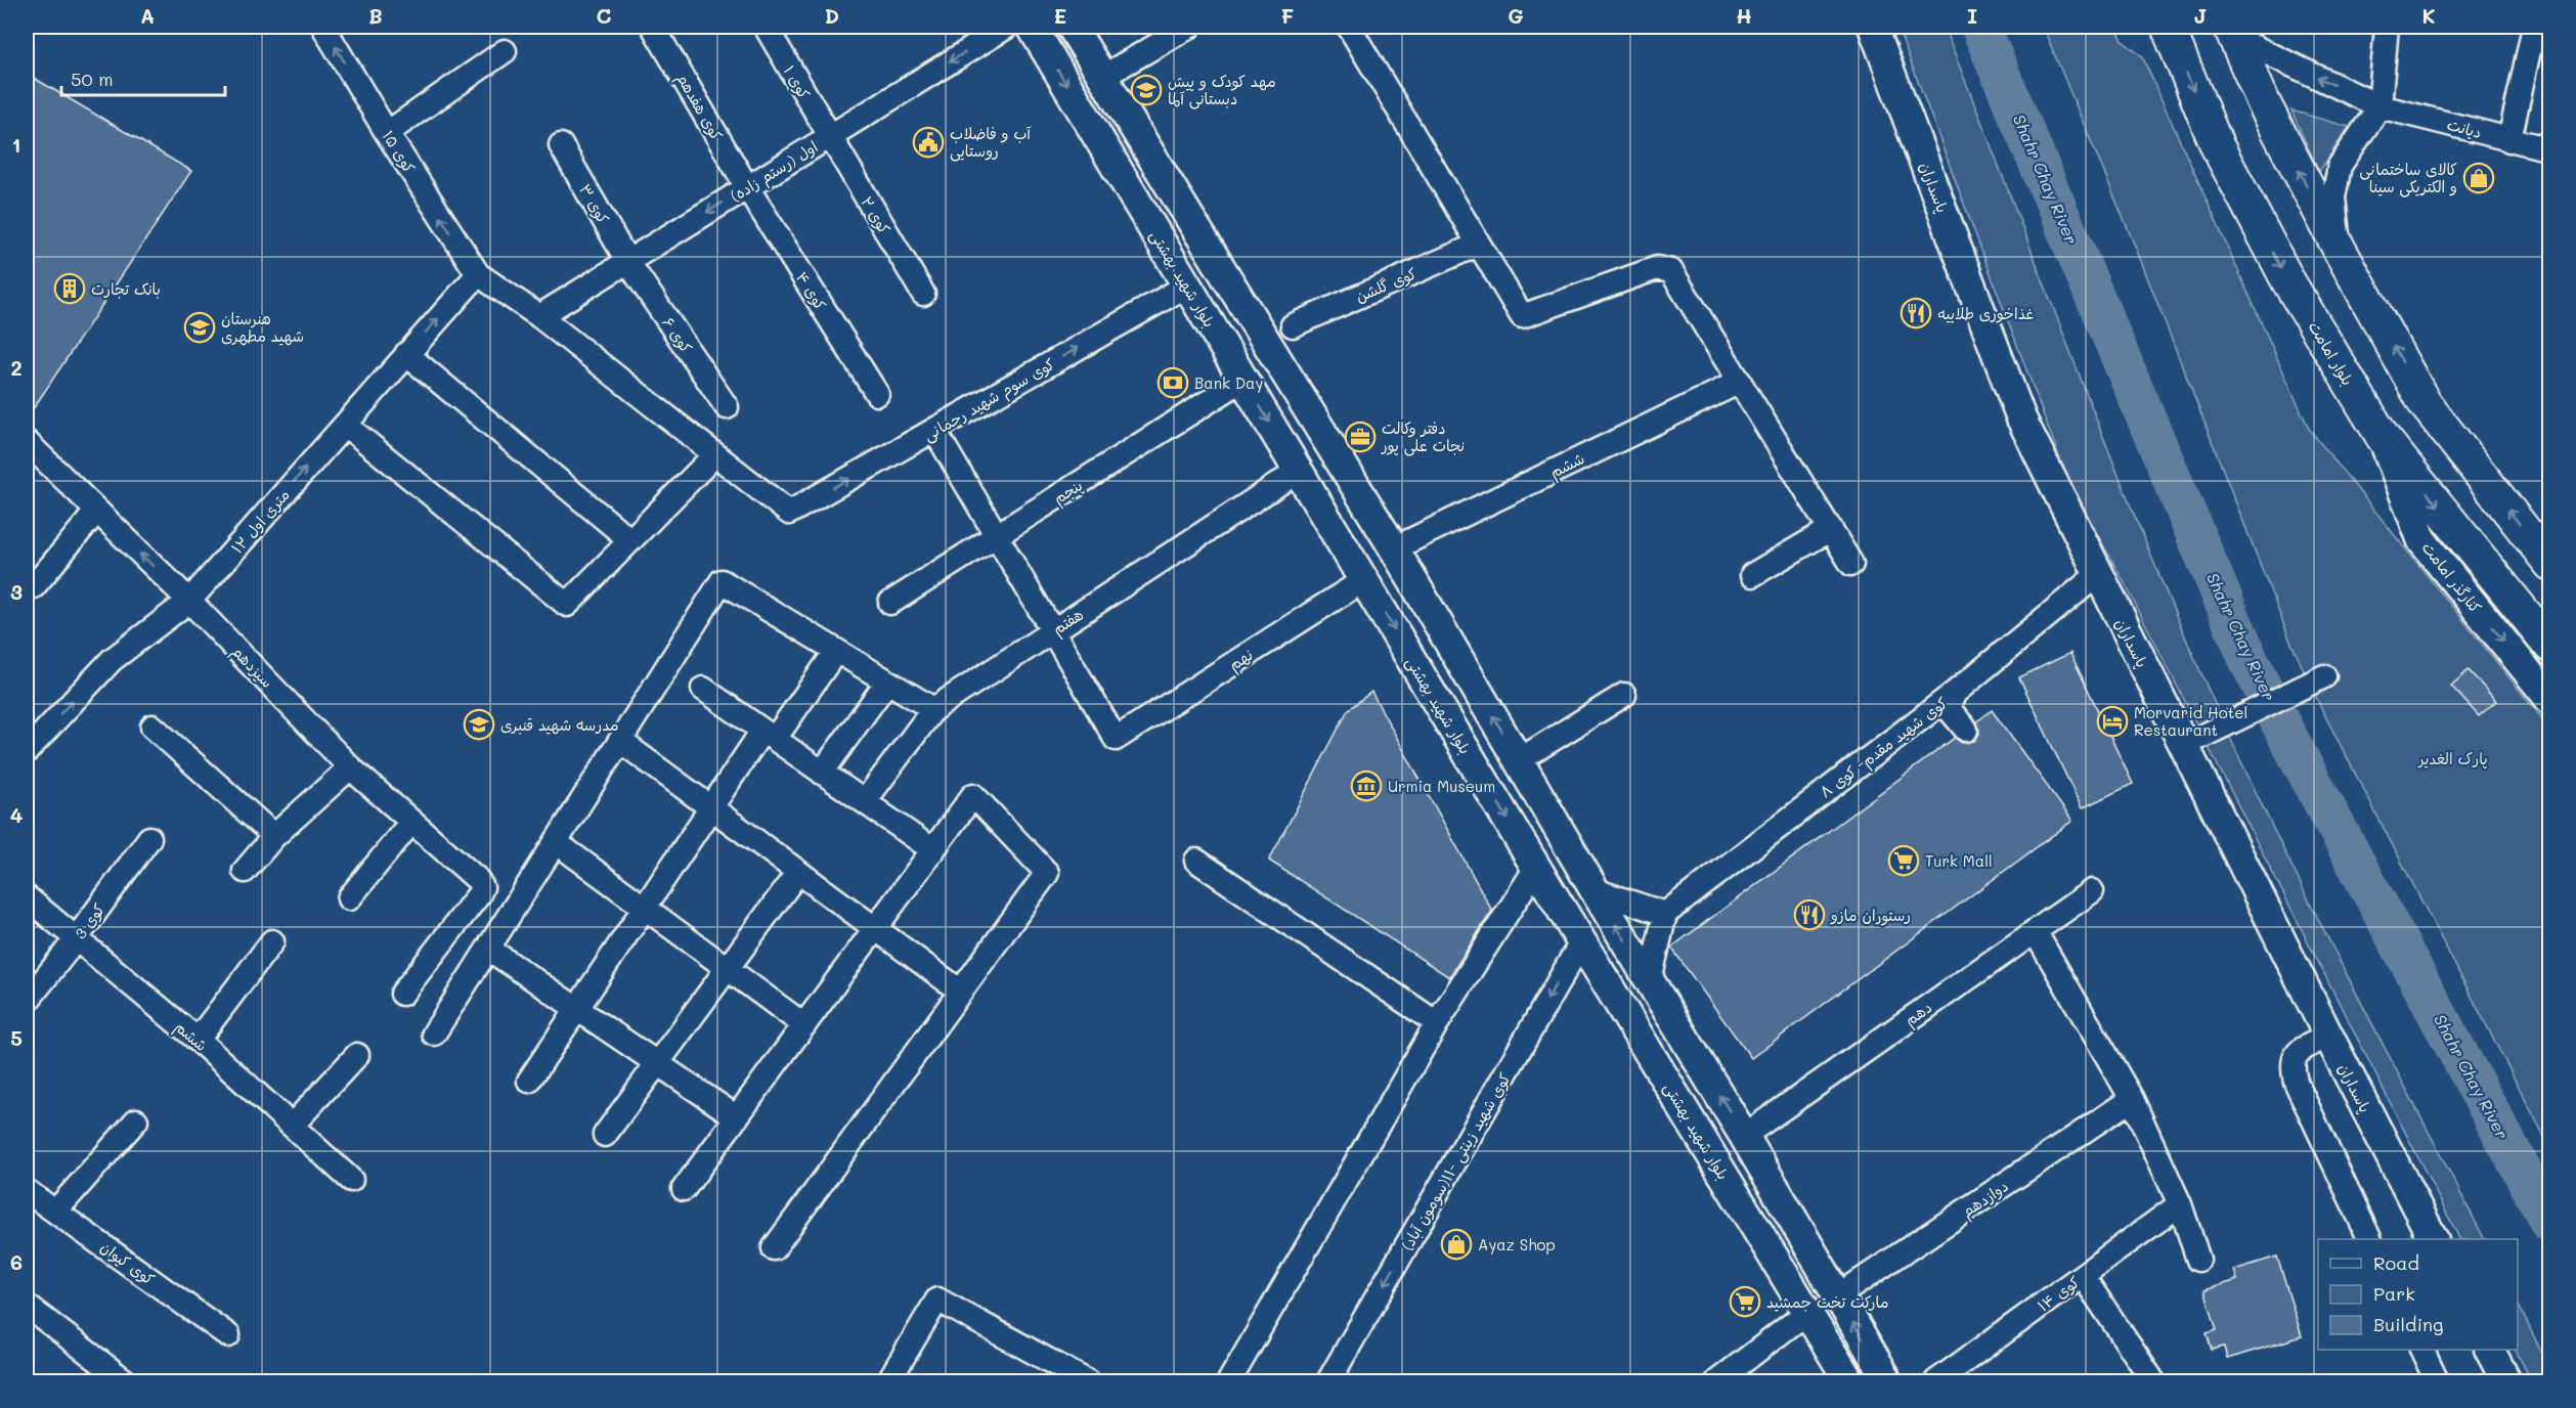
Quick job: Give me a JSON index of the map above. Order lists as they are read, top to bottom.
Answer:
{
  "streets": {
    "highway": ["بلوار امامت"],
    "main road": ["پاسداران", "بلوار شهید بهشتی", "کنارگذر امامت"],
    "street": [
      "کوی ۱",
      "کوی هفدهم",
      "دیانت",
      "کوی ۱۵",
      "اول (رستم زاده)",
      "کوی ۳",
      "کوی ۲",
      "کوی گلشن",
      "کوی ۴",
      "کوی ۶",
      "کوی سوم شهید رحمانی",
      "ششم",
      "پنجم",
      "۱۲ متری اول",
      "هفتم",
      "نهم",
      "سیزدهم",
      "کوی شهید مقدم- کوی ۸",
      "کوی 3",
      "دهم",
      "کوی شهید زینتی -۱۱(سومون آباد)",
      "دوازدهم",
      "کوی کیوان",
      "کوی ۱۴"
    ]
  },
  "crossings": [
    ["کوی ۱", "اول (رستم زاده)"],
    ["کوی ۱", "کوی ۲"],
    ["کوی هفدهم", "اول (رستم زاده)"],
    ["کوی هفدهم", "کوی ۴"],
    ["کوی ۱۵", "۱۲ متری اول"],
    ["اول (رستم زاده)", "کوی ۳"],
    ["اول (رستم زاده)", "کوی ۲"],
    ["اول (رستم زاده)", "کوی ۴"],
    ["اول (رستم زاده)", "کوی ۶"],
    ["پاسداران", "کوی شهید مقدم- کوی ۸"],
    ["کوی ۳", "کوی ۶"],
    ["بلوار شهید بهشتی", "کوی سوم شهید رحمانی"],
    ["بلوار شهید بهشتی", "پنجم"],
    ["بلوار شهید بهشتی", "هفتم"],
    ["بلوار شهید بهشتی", "نهم"],
    ["بلوار شهید بهشتی", "کوی شهید زینتی -۱۱(سومون آباد)"],
    ["بلوار امامت", "کنارگذر امامت"],
    ["ششم", "کوی 3"],
    ["۱۲ متری اول", "سیزدهم"],
    ["هفتم", "نهم"]
  ],
  "one_way": [
    "دیانت",
    "کوی ۱۵",
    "اول (رستم زاده)",
    "کوی سوم شهید رحمانی",
    "۱۲ متری اول",
    "کنارگذر امامت"
  ],
  "water": ["Shahr Chay River"],
  "parks": ["پارک الغدیر"],
  "places": {
    "school or university": ["مهد کودک و پیش دبستانی آلما", "هنرستان شهید مطهری", "مدرسه شهید قنبری"],
    "public building": ["آب و فاضلاب روستایی"],
    "shop": ["کالای ساختمانی و الکتریکی سینا", "Ayaz Shop"],
    "building": ["بانک تجارت"],
    "restaurant": ["غذاخوری طلاییه", "رستوران مازو"],
    "bank": ["Bank Day"],
    "office": ["دفتر وکالت نجات علی پور"],
    "hotel": ["Morvarid Hotel Restaurant"],
    "museum": ["Urmia Museum"],
    "supermarket": ["Turk Mall", "مارکت تخت جمشید"]
  },
  "legend": ["Road", "Park", "Building"],
  "scale_bar": "50 m",
  "grid": {
    "columns": [
      "A",
      "B",
      "C",
      "D",
      "E",
      "F",
      "G",
      "H",
      "I",
      "J",
      "K"
    ],
    "rows": [
      "1",
      "2",
      "3",
      "4",
      "5",
      "6"
    ]
  }
}
